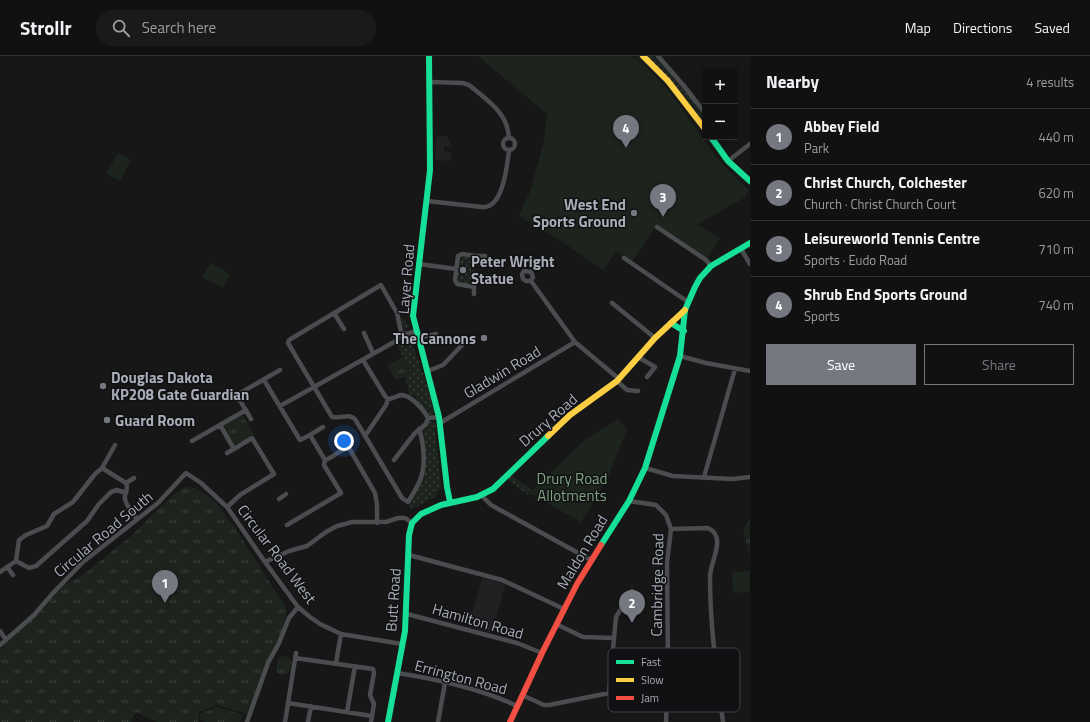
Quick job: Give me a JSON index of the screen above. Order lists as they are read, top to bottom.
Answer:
{
  "streets": {
    "main road": [
      "Layer Road",
      "Drury Road",
      "Maldon Road",
      "Butt Road"
    ],
    "street": [
      "Gladwin Road",
      "Circular Road South",
      "Circular Road West",
      "Cambridge Road",
      "Hamilton Road",
      "Errington Road"
    ]
  },
  "crossings": [
    ["Layer Road", "Gladwin Road"],
    ["Layer Road", "Drury Road"],
    ["Drury Road", "Maldon Road"],
    ["Circular Road South", "Circular Road West"],
    ["Maldon Road", "Cambridge Road"],
    ["Maldon Road", "Hamilton Road"],
    ["Maldon Road", "Errington Road"],
    ["Circular Road West", "Butt Road"],
    ["Butt Road", "Hamilton Road"],
    ["Butt Road", "Errington Road"]
  ],
  "parks": ["Drury Road Allotments"],
  "places": [
    "West End Sports Ground",
    "Peter Wright Statue",
    "The Cannons",
    "Douglas Dakota KP208 Gate Guardian",
    "Guard Room"
  ],
  "legend": ["Fast", "Slow", "Jam"],
  "page": {
    "header": "Strollr",
    "search": "Search here",
    "nav": ["Map", "Directions", "Saved"],
    "heading": ["Nearby", "4 results"],
    "map_buttons": ["+", "−"],
    "list": [
      {
        "mark": "1",
        "name": "Abbey Field",
        "note": "Park",
        "value": "440 m"
      },
      {
        "mark": "2",
        "name": "Christ Church, Colchester",
        "note": "Church · Christ Church Court",
        "value": "620 m"
      },
      {
        "mark": "3",
        "name": "Leisureworld Tennis Centre",
        "note": "Sports · Eudo Road",
        "value": "710 m"
      },
      {
        "mark": "4",
        "name": "Shrub End Sports Ground",
        "note": "Sports",
        "value": "740 m"
      }
    ],
    "pins": [
      "4",
      "3",
      "1",
      "2"
    ],
    "buttons": ["Save", "Share"]
  }
}
